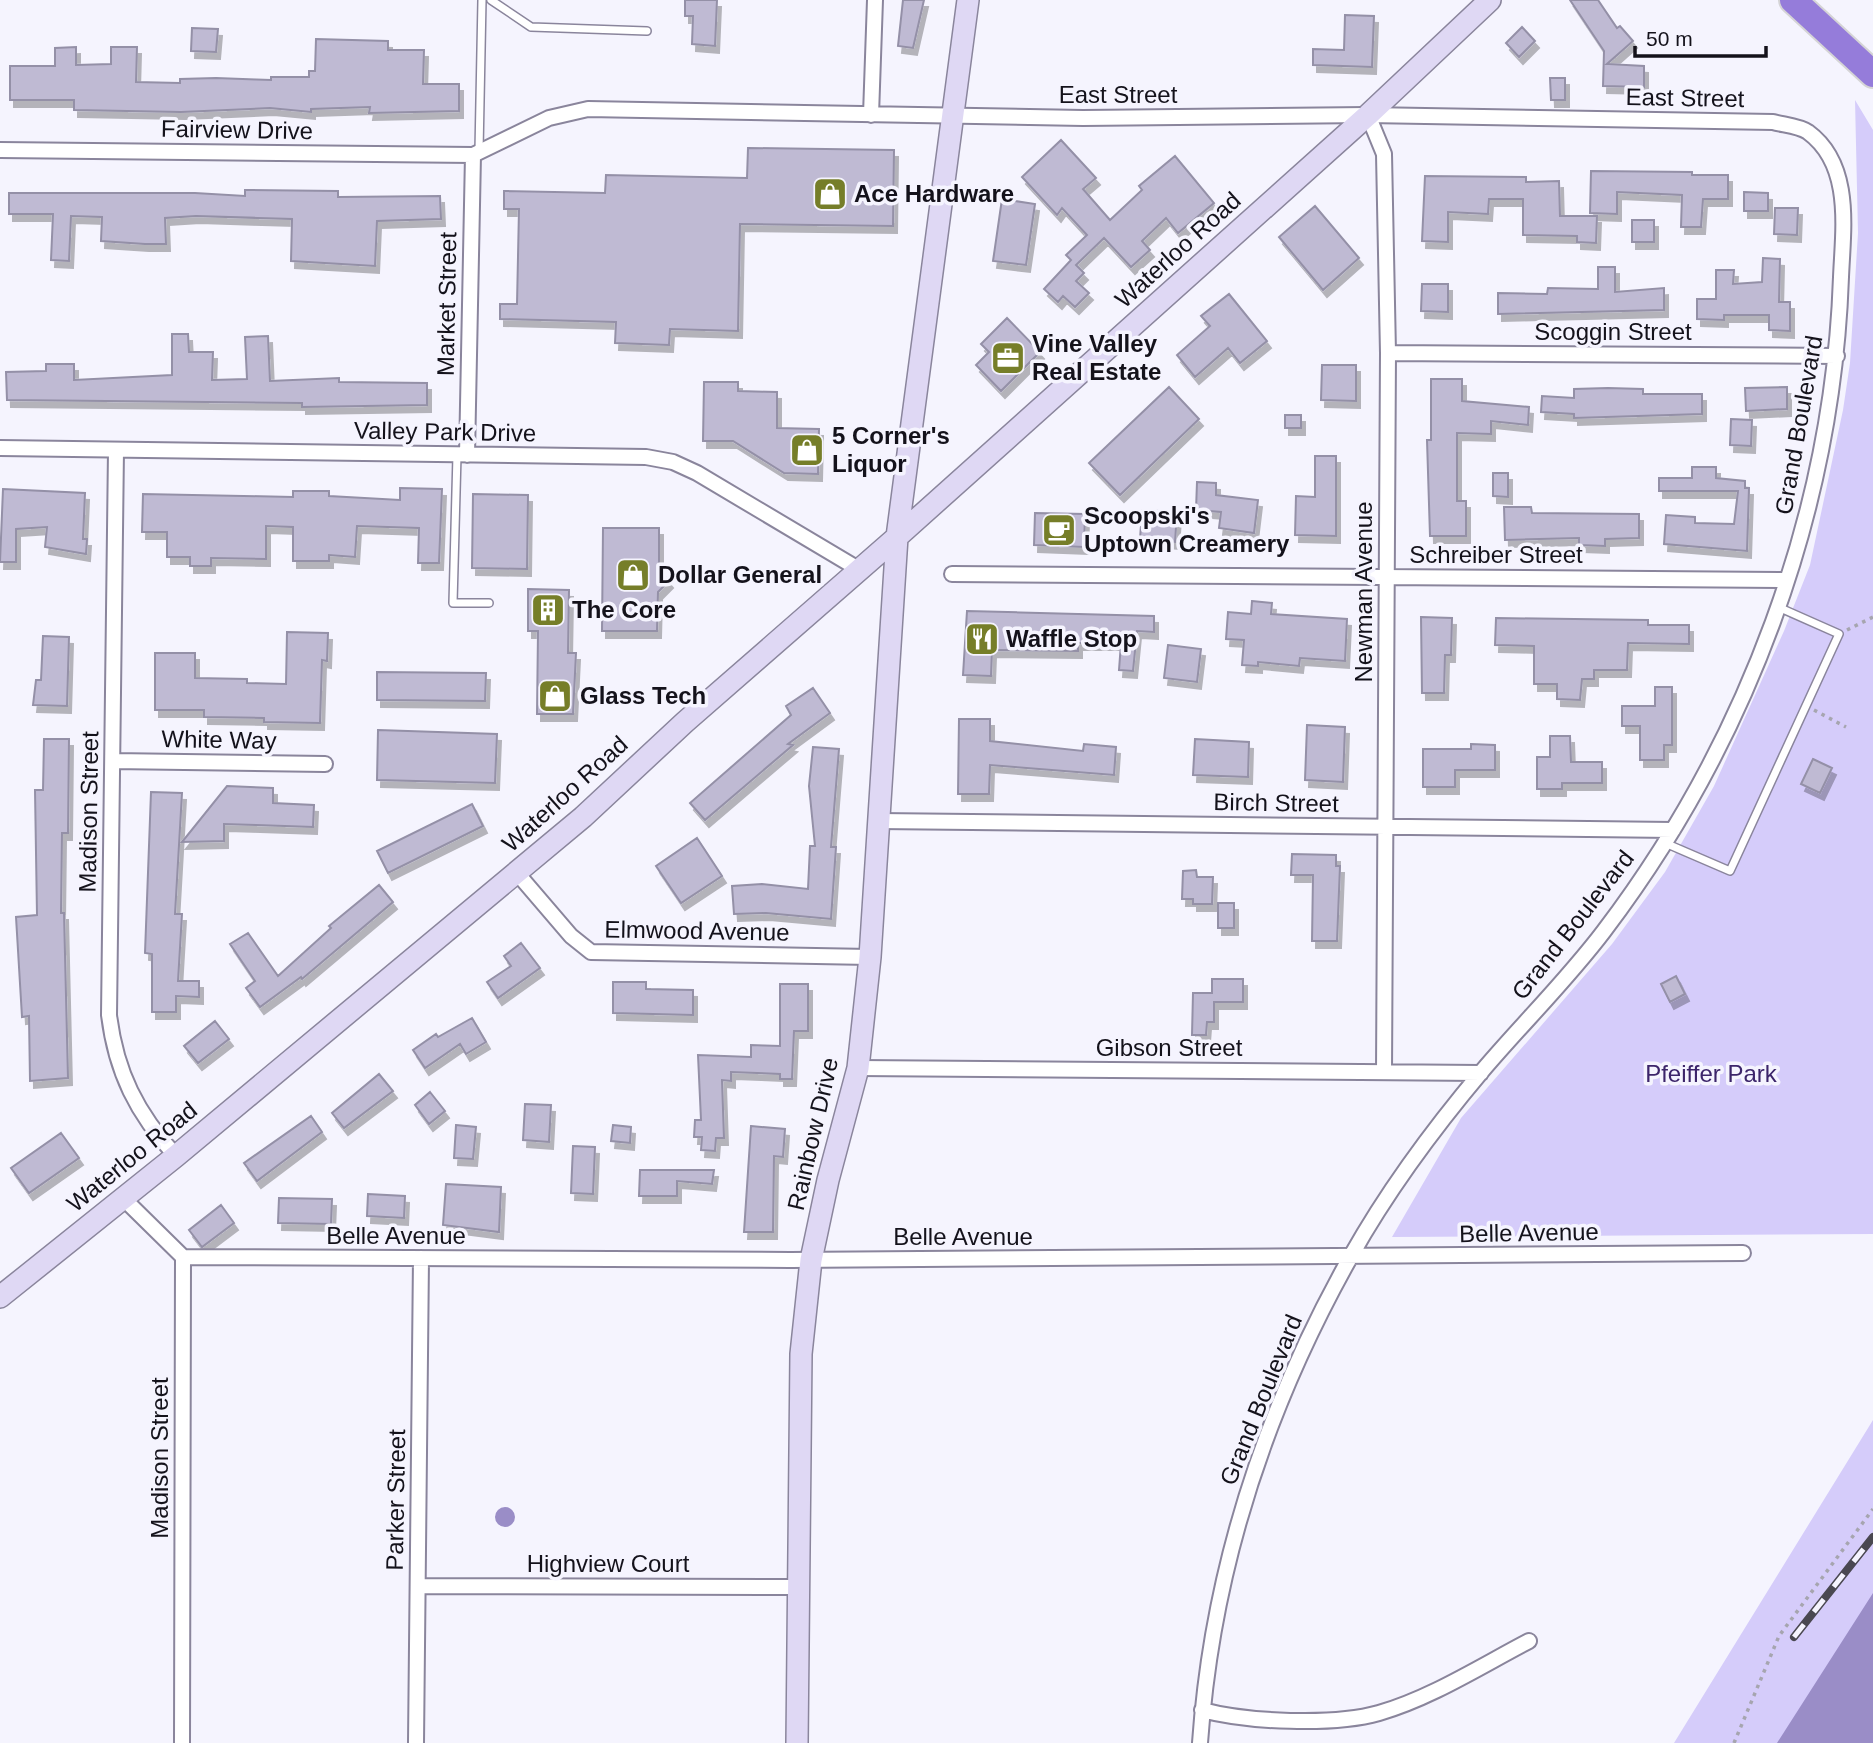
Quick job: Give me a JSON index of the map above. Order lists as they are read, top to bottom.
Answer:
{
  "streets": {
    "main road": ["Waterloo Road", "Rainbow Drive"],
    "street": [
      "East Street",
      "Fairview Drive",
      "Market Street",
      "Scoggin Street",
      "Grand Boulevard",
      "Valley Park Drive",
      "Schreiber Street",
      "Newman Avenue",
      "White Way",
      "Birch Street",
      "Madison Street",
      "Elmwood Avenue",
      "Gibson Street",
      "Belle Avenue",
      "Parker Street",
      "Highview Court"
    ]
  },
  "crossings": [
    ["East Street", "Fairview Drive"],
    ["East Street", "Waterloo Road"],
    ["East Street", "Market Street"],
    ["East Street", "Grand Boulevard"],
    ["East Street", "Newman Avenue"],
    ["East Street", "Rainbow Drive"],
    ["Fairview Drive", "Market Street"],
    ["Waterloo Road", "Valley Park Drive"],
    ["Waterloo Road", "Newman Avenue"],
    ["Waterloo Road", "Madison Street"],
    ["Waterloo Road", "Elmwood Avenue"],
    ["Waterloo Road", "Rainbow Drive"],
    ["Market Street", "Valley Park Drive"],
    ["Scoggin Street", "Grand Boulevard"],
    ["Scoggin Street", "Newman Avenue"],
    ["Grand Boulevard", "Schreiber Street"],
    ["Grand Boulevard", "Birch Street"],
    ["Grand Boulevard", "Gibson Street"],
    ["Grand Boulevard", "Belle Avenue"],
    ["Valley Park Drive", "Madison Street"],
    ["Schreiber Street", "Newman Avenue"],
    ["Newman Avenue", "Birch Street"],
    ["Newman Avenue", "Gibson Street"],
    ["White Way", "Madison Street"],
    ["Birch Street", "Rainbow Drive"],
    ["Madison Street", "Belle Avenue"],
    ["Elmwood Avenue", "Rainbow Drive"],
    ["Gibson Street", "Rainbow Drive"],
    ["Rainbow Drive", "Belle Avenue"],
    ["Rainbow Drive", "Highview Court"],
    ["Belle Avenue", "Parker Street"],
    ["Parker Street", "Highview Court"]
  ],
  "parks": ["Pfeiffer Park"],
  "places": {
    "shop": [
      "Ace Hardware",
      "5 Corner's Liquor",
      "Dollar General",
      "Glass Tech"
    ],
    "office": ["Vine Valley Real Estate"],
    "cafe": ["Scoopski's Uptown Creamery"],
    "building": ["The Core"],
    "restaurant": ["Waffle Stop"]
  },
  "scale_bar": "50 m"
}
